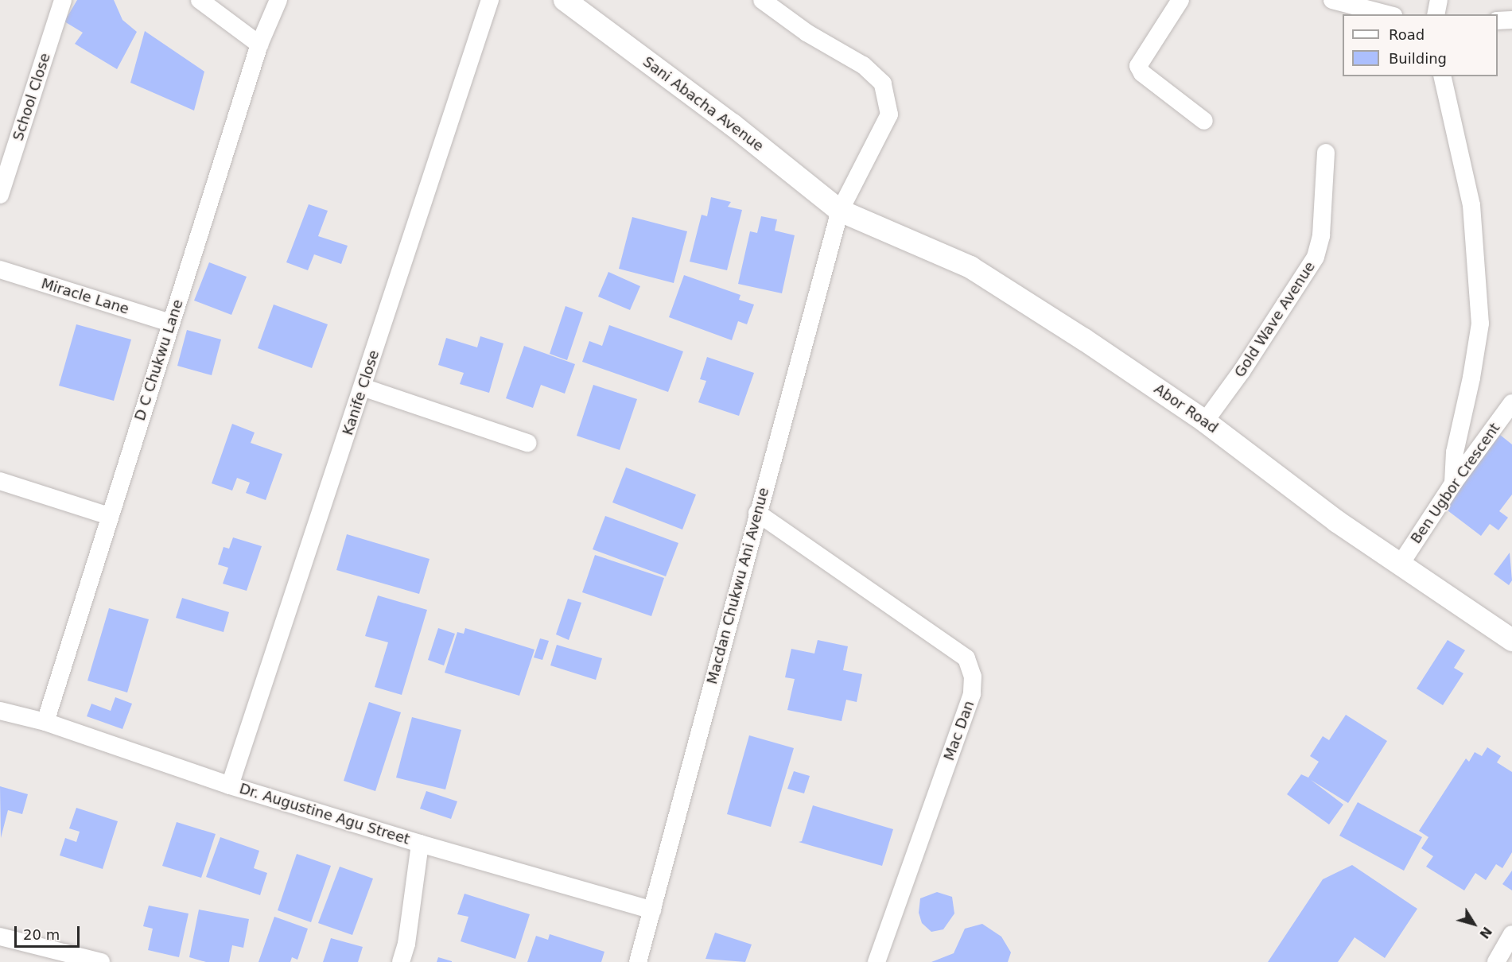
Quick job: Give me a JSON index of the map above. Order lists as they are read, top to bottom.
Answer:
{
  "streets": {
    "street": [
      "School Close",
      "Sani Abacha Avenue",
      "Miracle Lane",
      "Gold Wave Avenue",
      "D C Chukwu Lane",
      "Kanife Close",
      "Abor Road",
      "Ben Ugbor Crescent",
      "Macdan Chukwu Ani Avenue",
      "Mac Dan",
      "Dr. Augustine Agu Street"
    ]
  },
  "crossings": [
    ["Sani Abacha Avenue", "Abor Road"],
    ["Sani Abacha Avenue", "Macdan Chukwu Ani Avenue"],
    ["Miracle Lane", "D C Chukwu Lane"],
    ["Gold Wave Avenue", "Abor Road"],
    ["D C Chukwu Lane", "Dr. Augustine Agu Street"],
    ["Kanife Close", "Dr. Augustine Agu Street"],
    ["Abor Road", "Ben Ugbor Crescent"],
    ["Abor Road", "Macdan Chukwu Ani Avenue"],
    ["Macdan Chukwu Ani Avenue", "Mac Dan"],
    ["Macdan Chukwu Ani Avenue", "Dr. Augustine Agu Street"]
  ],
  "legend": ["Road", "Building"],
  "scale_bar": "20 m",
  "north": "bottom right"
}
